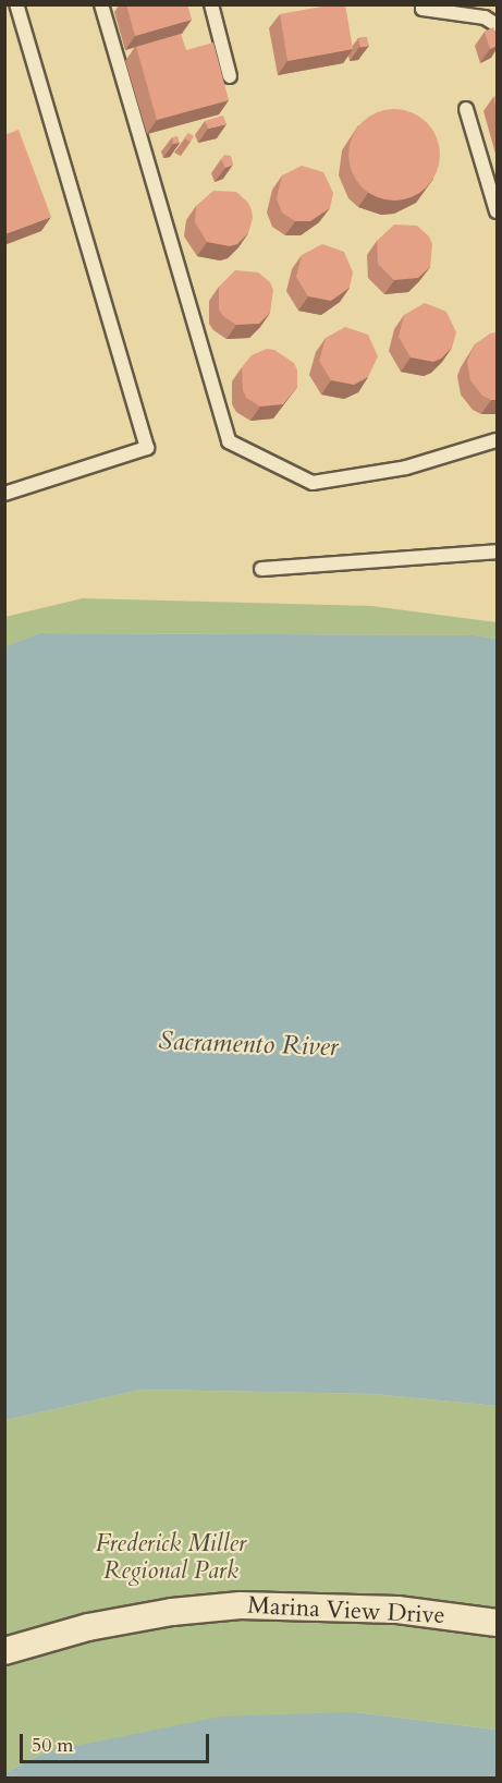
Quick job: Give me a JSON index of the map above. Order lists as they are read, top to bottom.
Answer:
{
  "streets": {
    "street": ["Marina View Drive"]
  },
  "water": ["Sacramento River"],
  "parks": ["Frederick Miller Regional Park"],
  "scale_bar": "50 m"
}
